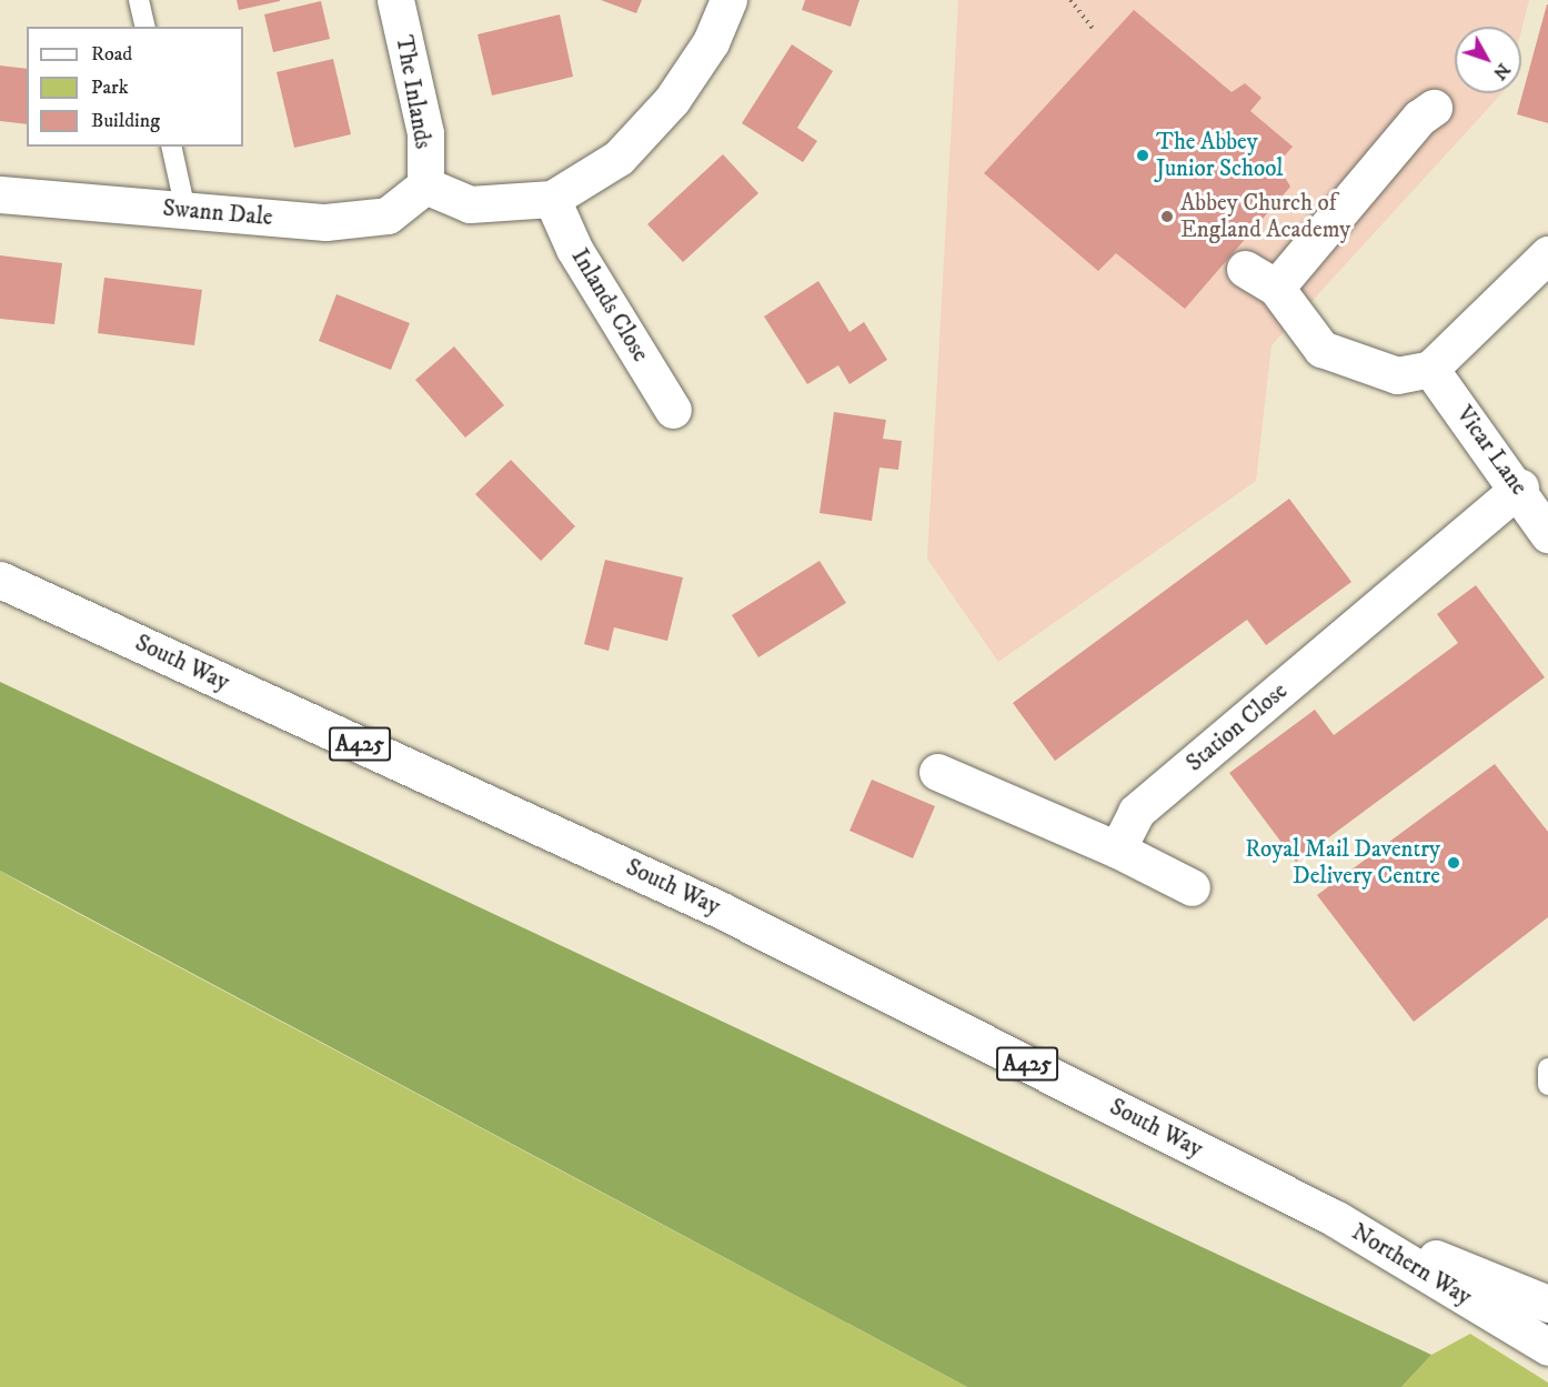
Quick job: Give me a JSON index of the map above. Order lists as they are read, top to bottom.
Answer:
{
  "streets": {
    "street": [
      "The Inlands",
      "Swann Dale",
      "Inlands Close",
      "Vicar Lane",
      "South Way",
      "Station Close",
      "A425",
      "Northern Way"
    ]
  },
  "crossings": [
    ["The Inlands", "Swann Dale"],
    ["Vicar Lane", "Station Close"],
    ["South Way", "Northern Way"]
  ],
  "places": ["The Abbey Junior School", "Abbey Church of England Academy", "Royal Mail Daventry Delivery Centre"],
  "legend": ["Road", "Park", "Building"],
  "north": "bottom right"
}
